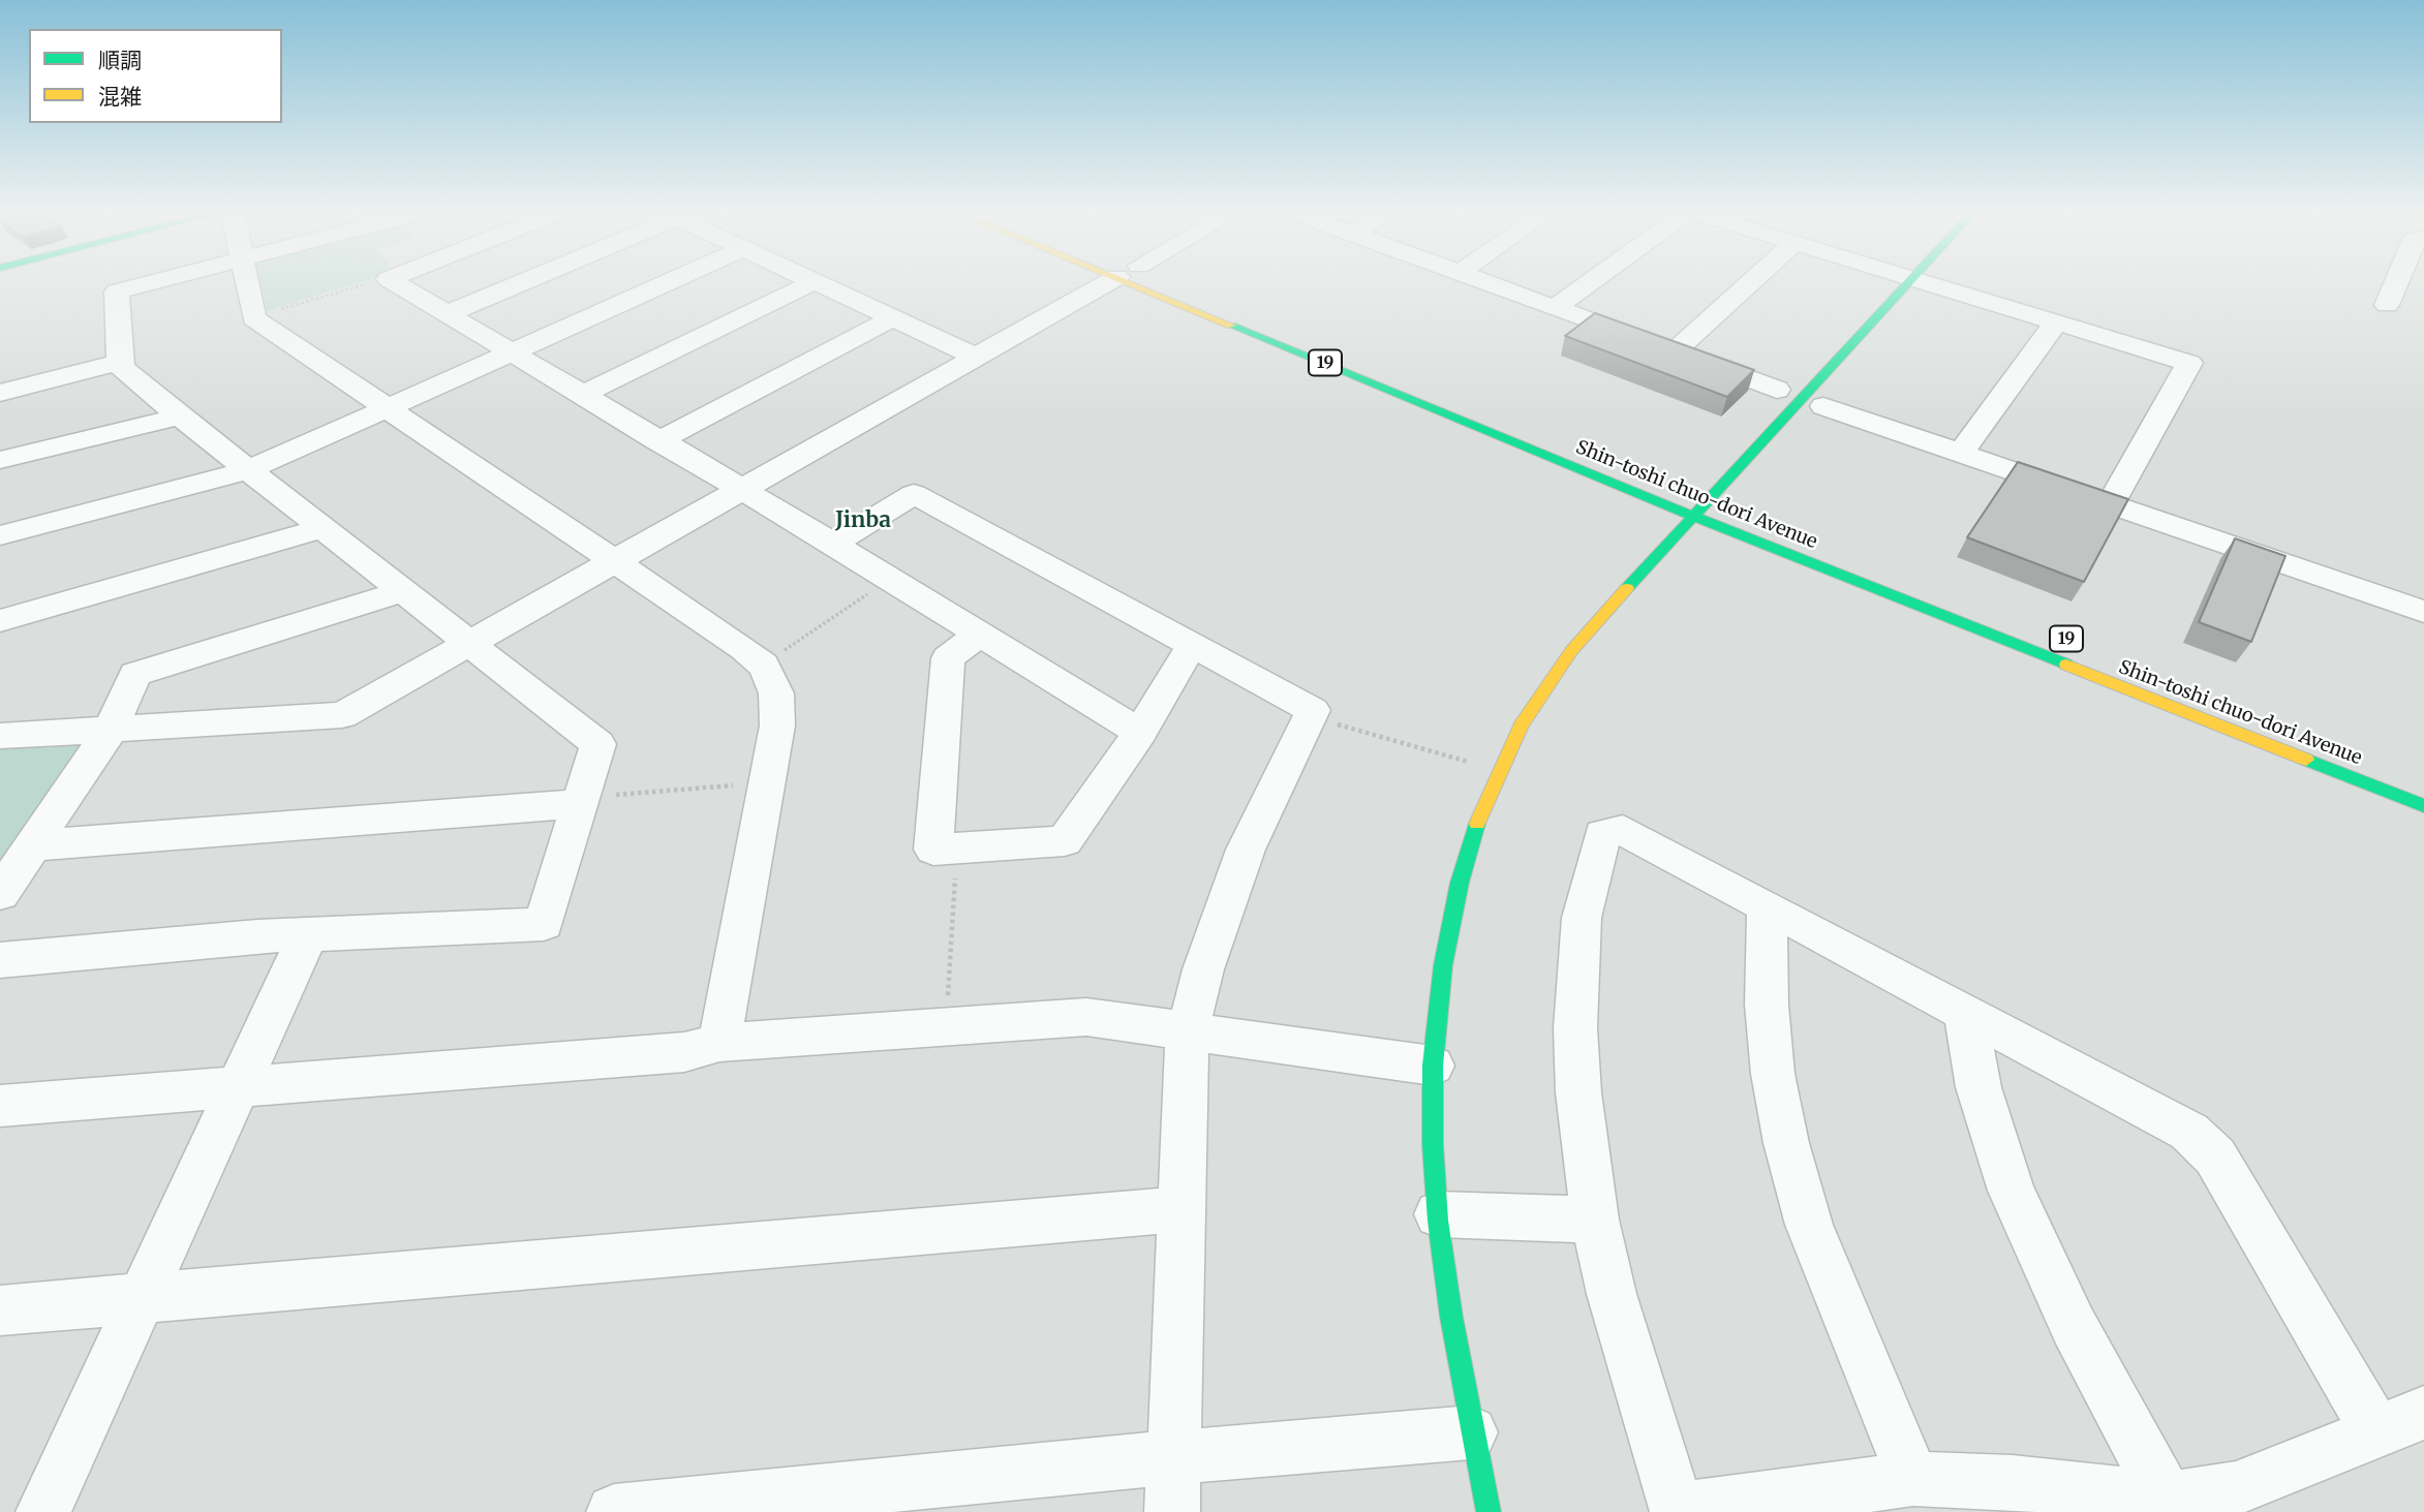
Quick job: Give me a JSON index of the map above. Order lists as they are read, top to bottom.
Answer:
{
  "streets": {
    "street": ["19", "Shin-toshi chuo-dori Avenue"]
  },
  "districts": ["Jinba"],
  "legend": ["順調", "混雑"]
}
